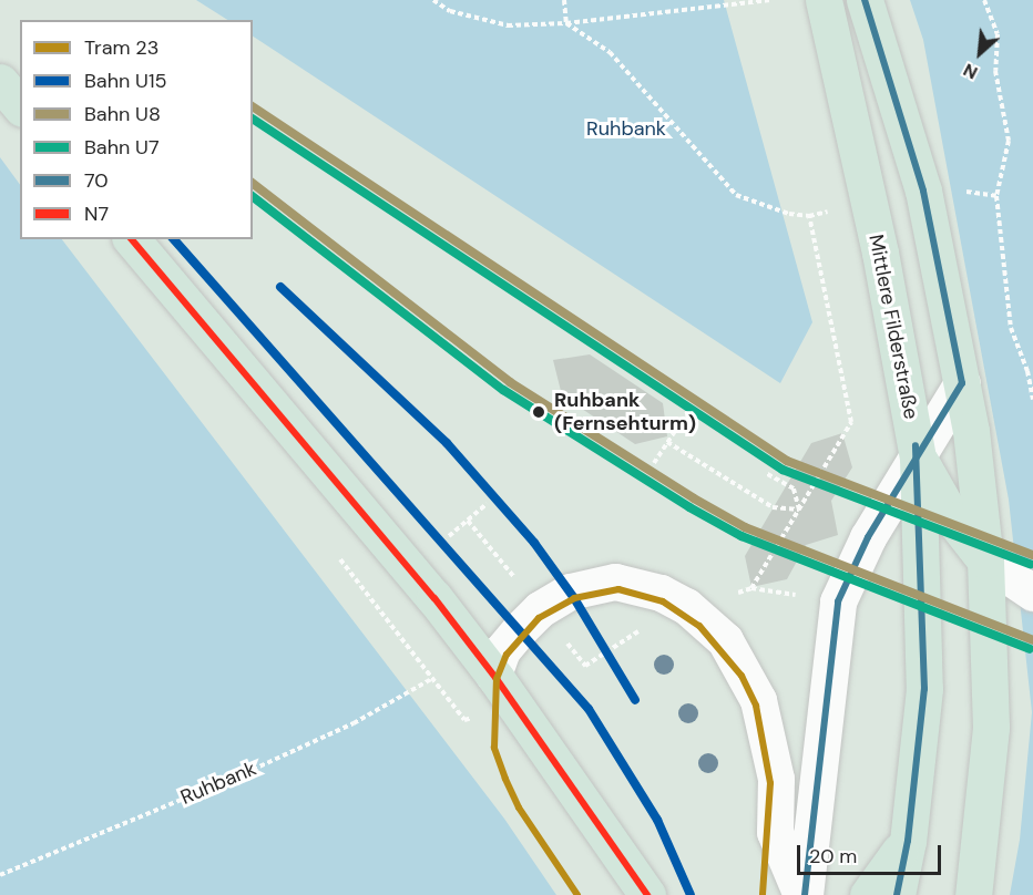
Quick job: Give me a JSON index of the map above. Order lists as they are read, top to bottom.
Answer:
{
  "streets": {
    "main road": ["Mittlere Filderstraße"],
    "path": ["Ruhbank"]
  },
  "parks": ["Ruhbank"],
  "places": ["Ruhbank (Fernsehturm)"],
  "lines": [
    "transit line 70",
    "rail line U8",
    "rail line U7",
    "rail line U15",
    "transit line N7",
    "tram line 23"
  ],
  "legend": [
    "Tram 23",
    "Bahn U15",
    "Bahn U8",
    "Bahn U7",
    "70",
    "N7"
  ],
  "scale_bar": "20 m",
  "north": "bottom left"
}
